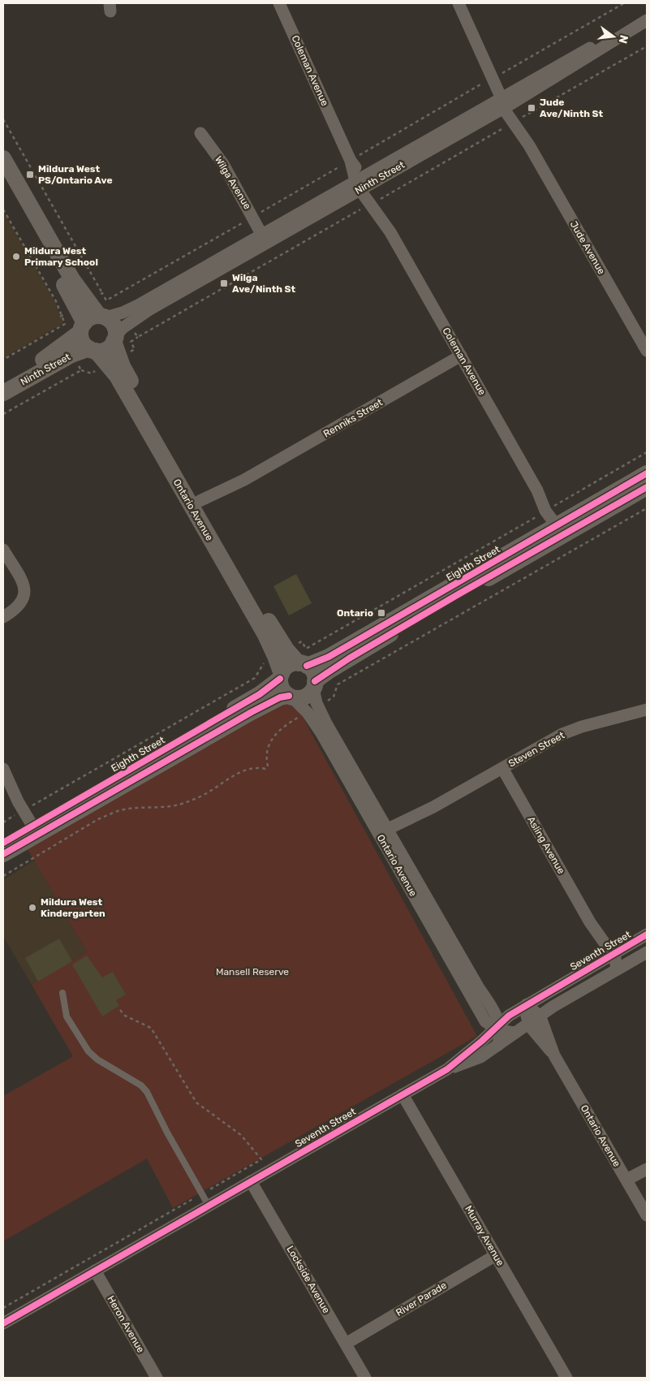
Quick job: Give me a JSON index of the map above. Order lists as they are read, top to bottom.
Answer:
{
  "streets": {
    "street": [
      "Coleman Avenue",
      "Ninth Street",
      "Wilga Avenue",
      "Jude Avenue",
      "Renniks Street",
      "Ontario Avenue",
      "Eighth Street",
      "Steven Street",
      "Asling Avenue",
      "Seventh Street",
      "Murray Avenue",
      "Lockside Avenue",
      "River Parade",
      "Heron Avenue"
    ]
  },
  "crossings": [
    ["Coleman Avenue", "Ninth Street"],
    ["Coleman Avenue", "Renniks Street"],
    ["Coleman Avenue", "Eighth Street"],
    ["Ninth Street", "Wilga Avenue"],
    ["Ninth Street", "Jude Avenue"],
    ["Ninth Street", "Ontario Avenue"],
    ["Renniks Street", "Ontario Avenue"],
    ["Ontario Avenue", "Eighth Street"],
    ["Ontario Avenue", "Steven Street"],
    ["Ontario Avenue", "Seventh Street"],
    ["Steven Street", "Asling Avenue"],
    ["Asling Avenue", "Seventh Street"],
    ["Seventh Street", "Murray Avenue"],
    ["Seventh Street", "Lockside Avenue"],
    ["Seventh Street", "Heron Avenue"],
    ["Murray Avenue", "River Parade"],
    ["Lockside Avenue", "River Parade"]
  ],
  "parks": ["Mansell Reserve"],
  "places": {
    "transit": [
      "Jude Ave/Ninth St",
      "Mildura West PS/Ontario Ave",
      "Wilga Ave/Ninth St",
      "Ontario"
    ],
    "other": ["Mildura West Primary School", "Mildura West Kindergarten"]
  },
  "north": "right"
}
